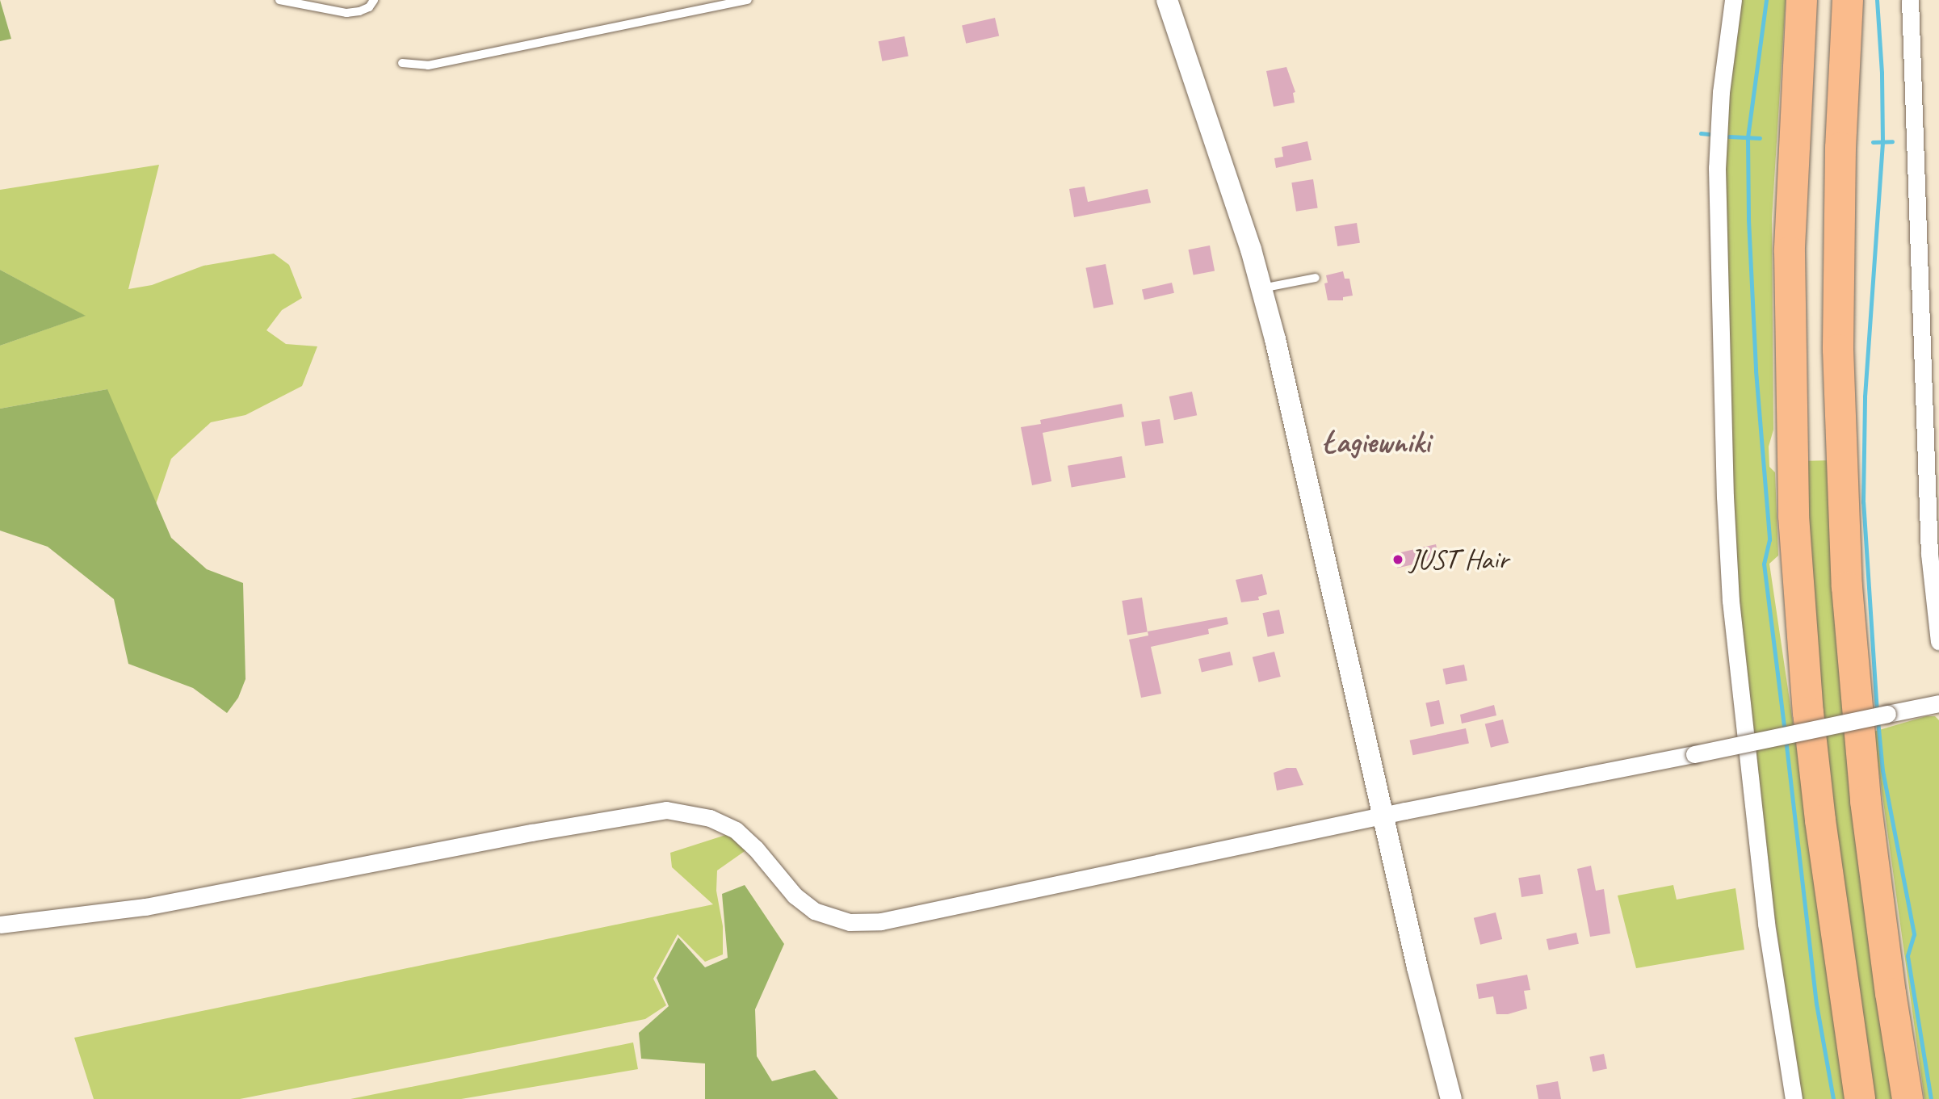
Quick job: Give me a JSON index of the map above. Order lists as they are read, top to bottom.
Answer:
{
  "districts": ["Łagiewniki"],
  "places": ["JUST Hair"]
}
